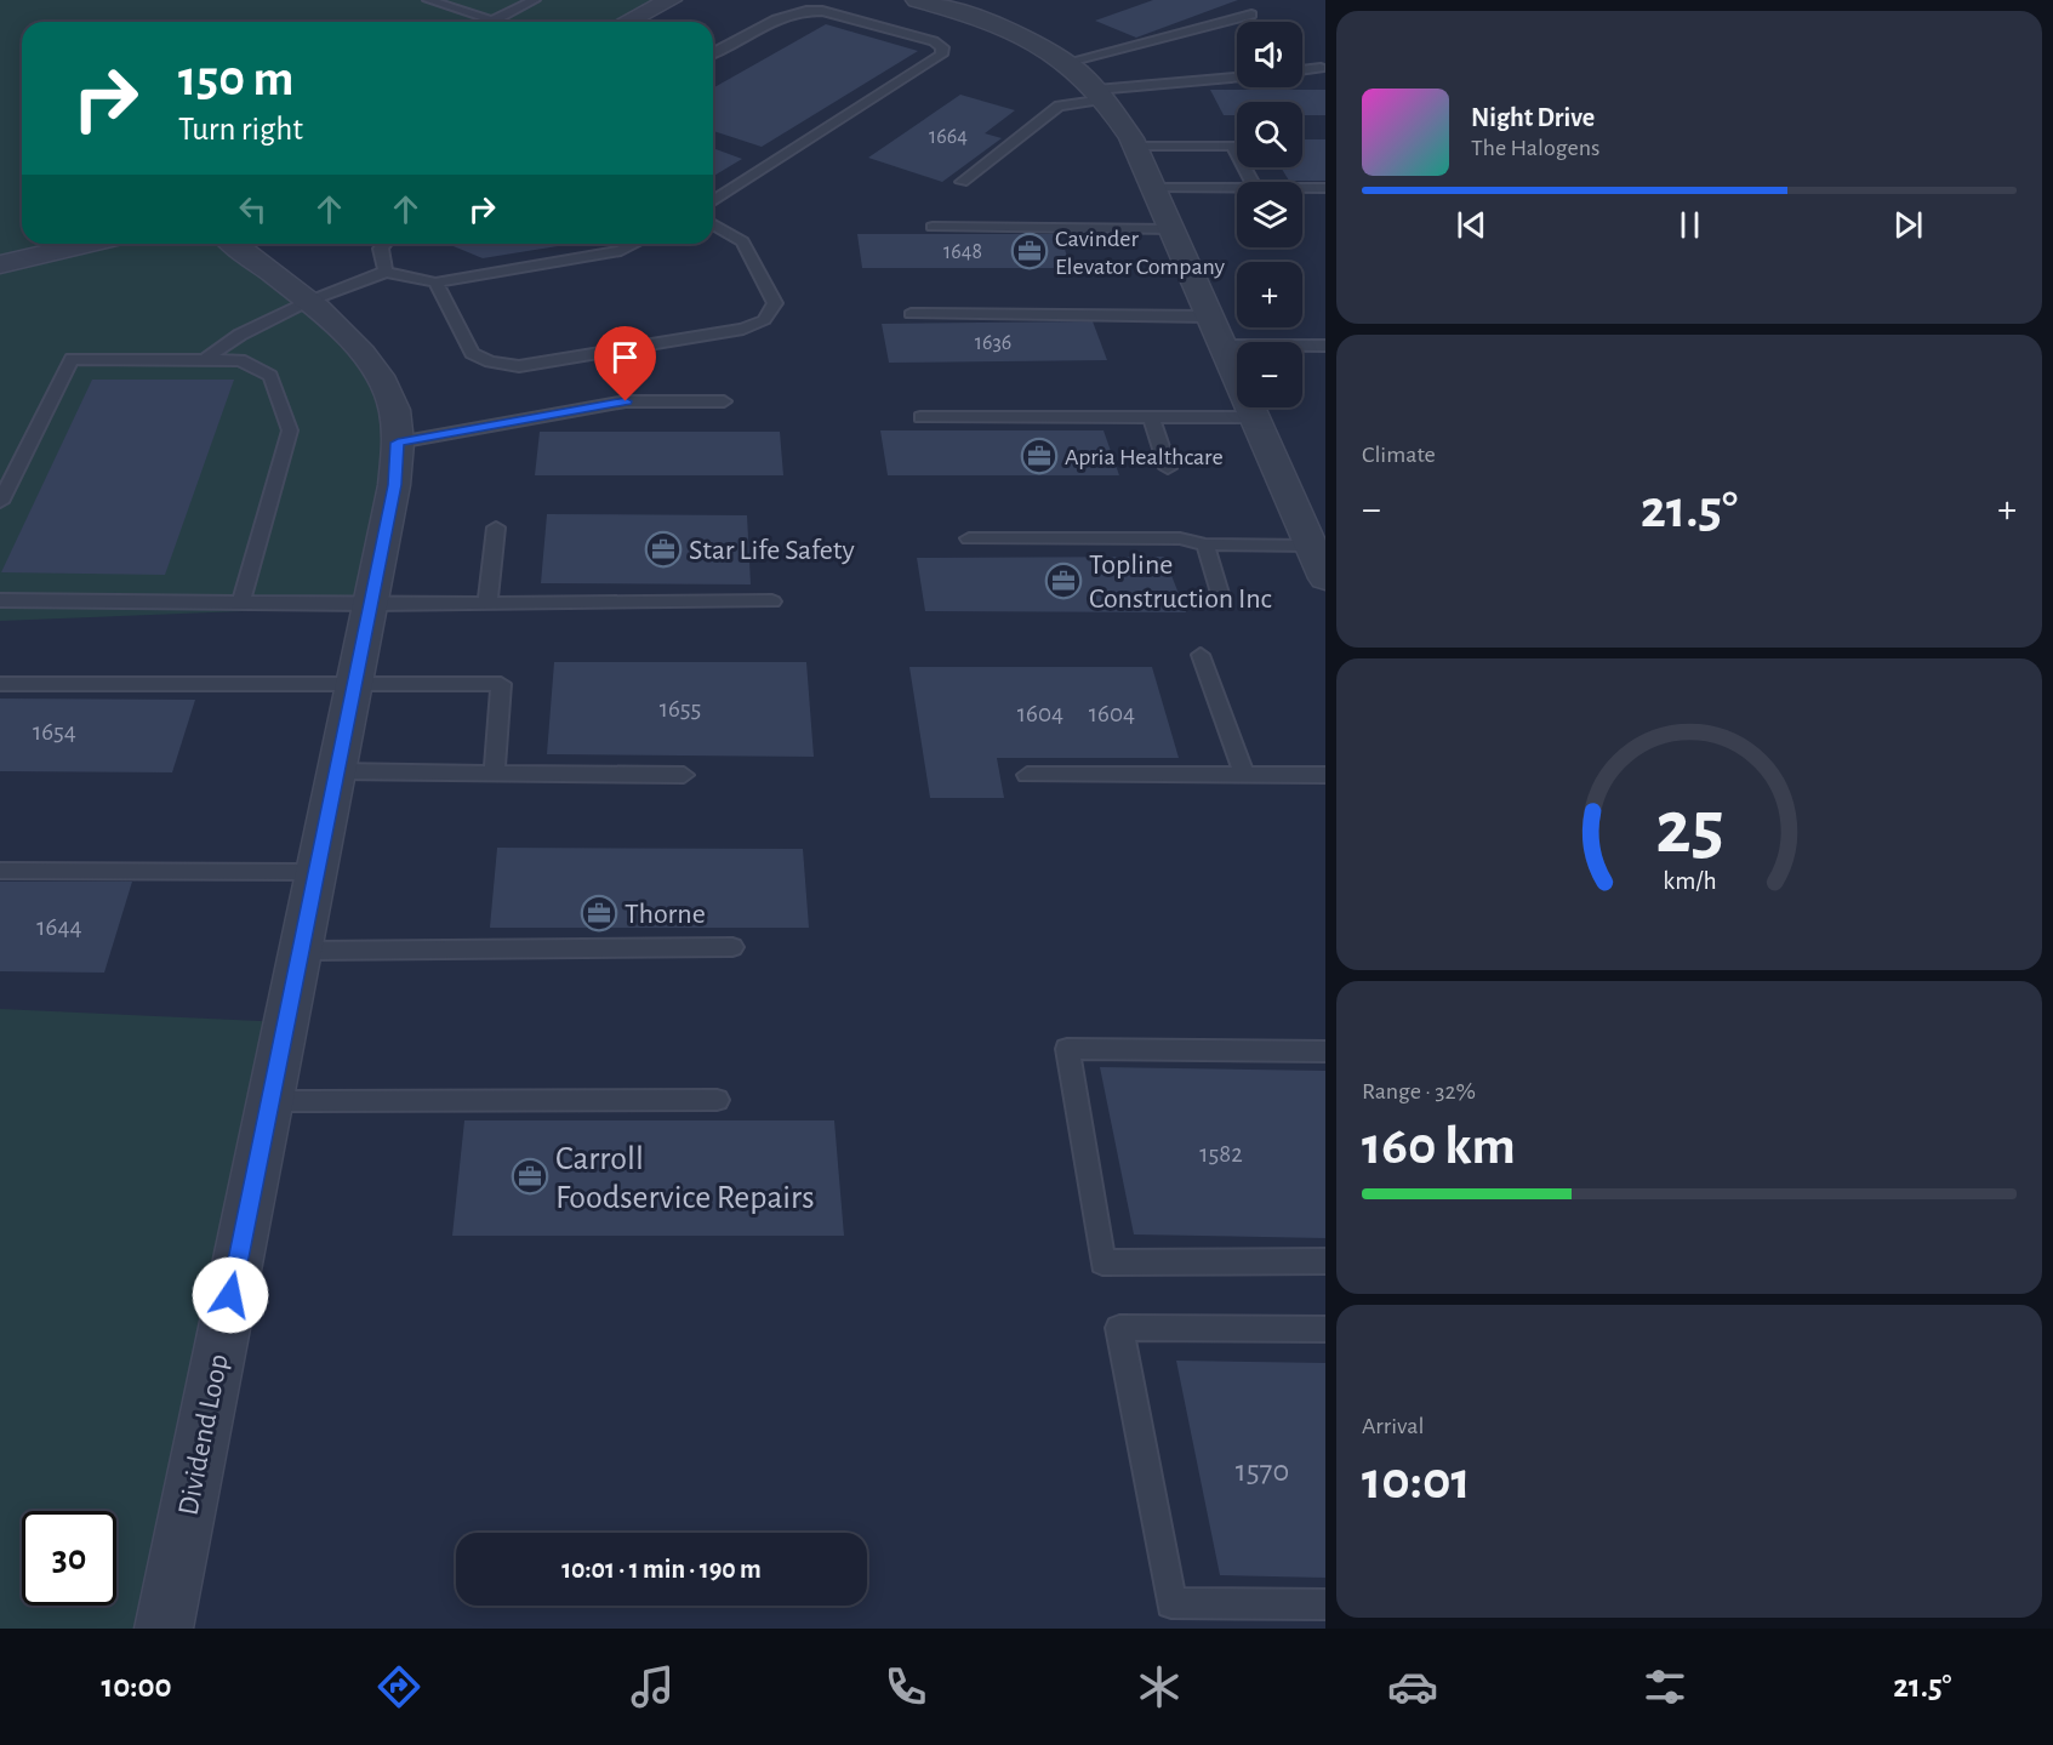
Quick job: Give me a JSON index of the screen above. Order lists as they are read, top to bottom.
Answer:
{
  "streets": {
    "street": ["Dividend Loop"]
  },
  "places": {
    "office": [
      "Cavinder Elevator Company",
      "Apria Healthcare",
      "Star Life Safety",
      "Topline Construction Inc",
      "Thorne",
      "Carroll Foodservice Repairs"
    ]
  },
  "house_numbers": [
    "1664",
    "1648",
    "1636",
    "1655",
    "1604",
    "1604",
    "1654",
    "1644",
    "1582",
    "1570"
  ],
  "page": {
    "map_buttons": ["+", "−"],
    "turn": ["150 m", "Turn right"],
    "song": ["Night Drive", "The Halogens"],
    "tile": [
      "Climate",
      ["Range · 32%", "160 km"],
      ["Arrival", "10:01"]
    ],
    "heat": ["−", "21.5°", "+"],
    "limit": "30",
    "trip": "10:01 · 1 min · 190 m",
    "tabs": ["10:00", "21.5°"],
    "gauge": ["25", "km/h"]
  }
}
